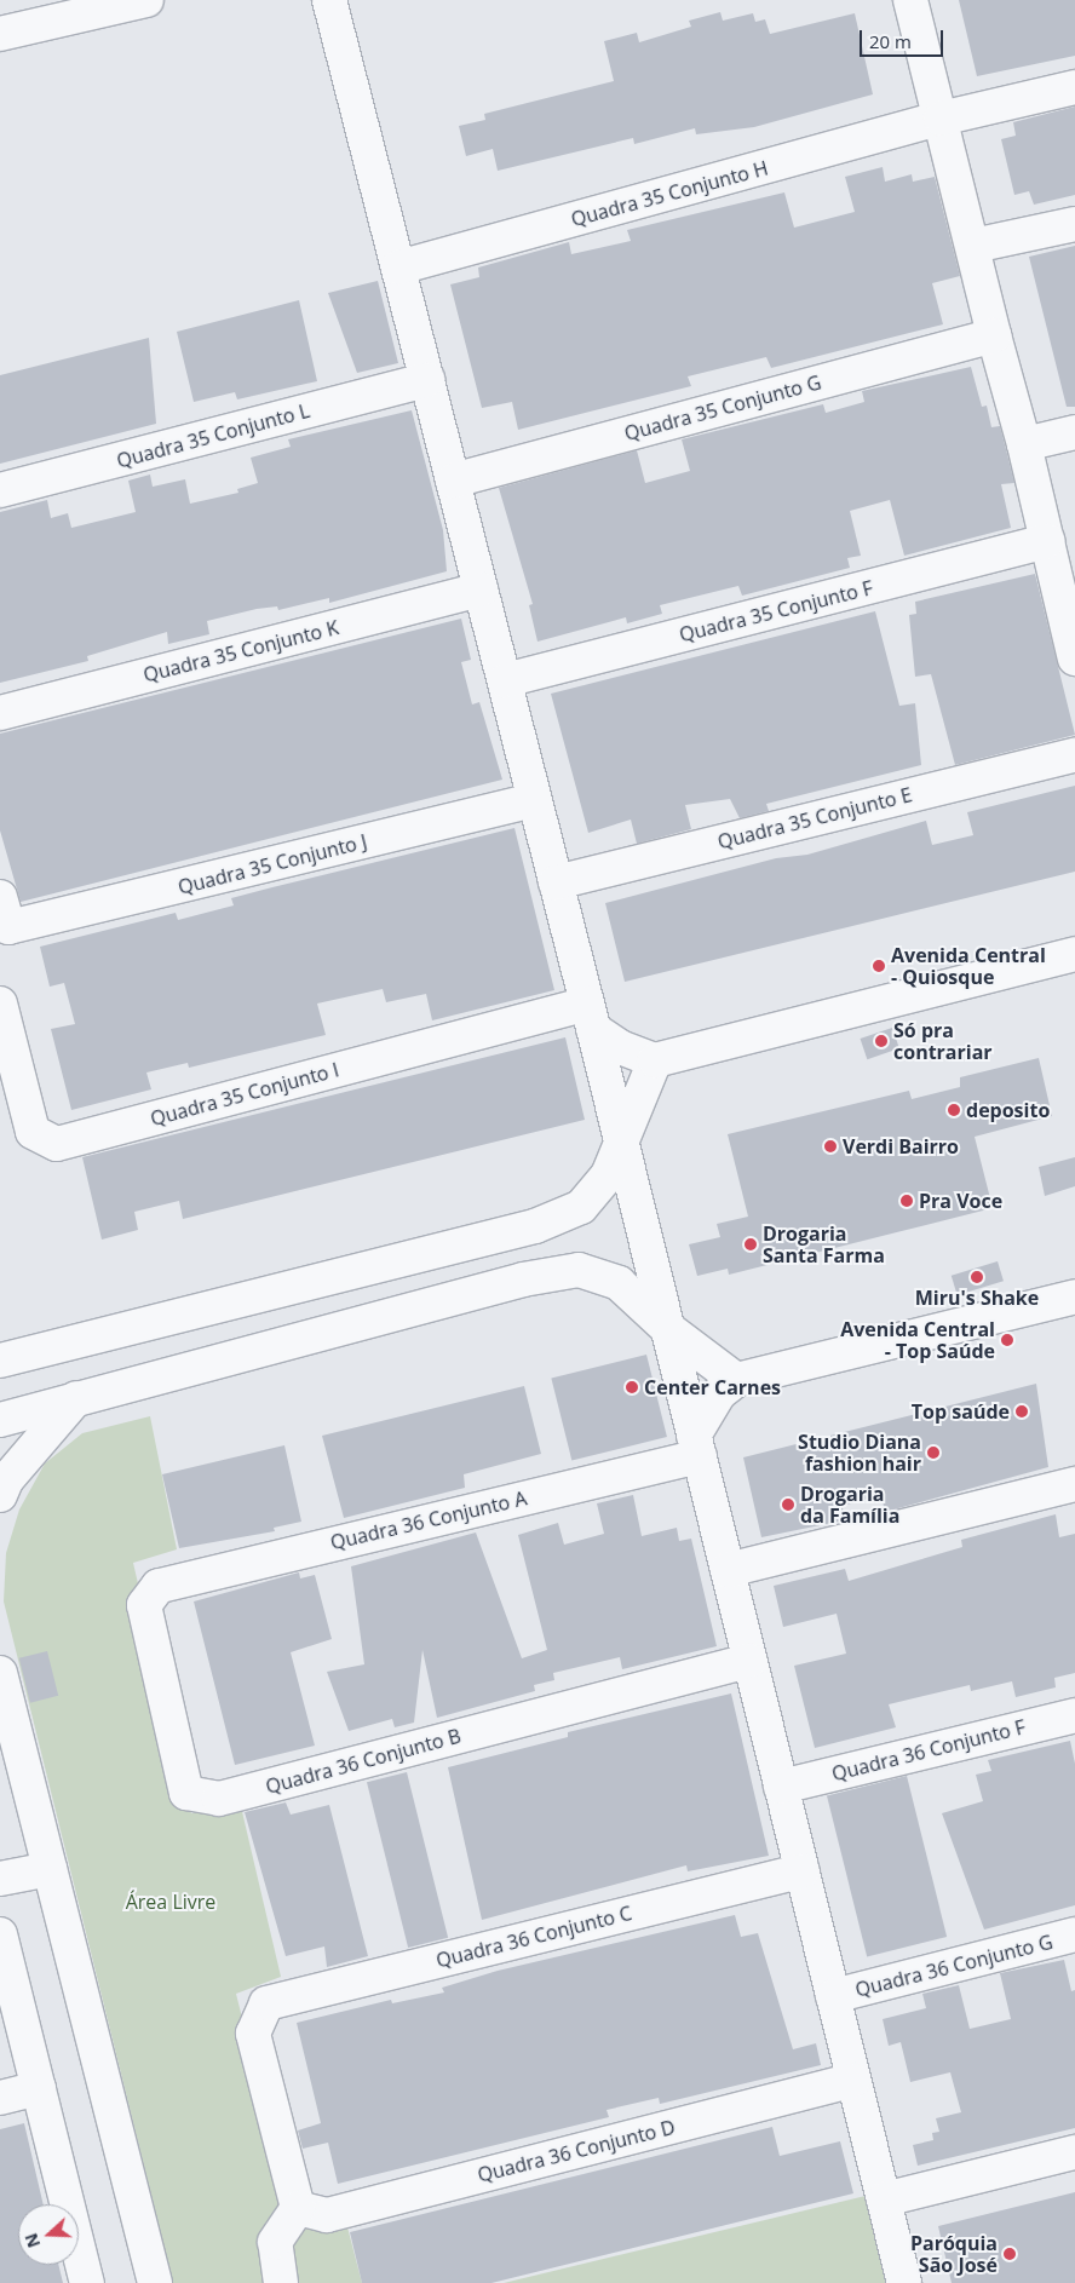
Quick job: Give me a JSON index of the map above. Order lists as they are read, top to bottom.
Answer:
{
  "streets": {
    "street": [
      "Quadra 35 Conjunto H",
      "Quadra 35 Conjunto G",
      "Quadra 35 Conjunto L",
      "Quadra 35 Conjunto F",
      "Quadra 35 Conjunto K",
      "Quadra 35 Conjunto E",
      "Quadra 35 Conjunto J",
      "Quadra 35 Conjunto I",
      "Quadra 36 Conjunto A",
      "Quadra 36 Conjunto F",
      "Quadra 36 Conjunto B",
      "Quadra 36 Conjunto C",
      "Quadra 36 Conjunto G",
      "Quadra 36 Conjunto D"
    ]
  },
  "crossings": [
    ["Quadra 36 Conjunto A", "Quadra 36 Conjunto B"],
    ["Quadra 36 Conjunto C", "Quadra 36 Conjunto D"]
  ],
  "parks": ["Área Livre"],
  "places": [
    "Avenida Central - Quiosque",
    "Só pra contrariar",
    "deposito",
    "Verdi Bairro",
    "Pra Voce",
    "Drogaria Santa Farma",
    "Miru's Shake",
    "Avenida Central - Top Saúde",
    "Center Carnes",
    "Top saúde",
    "Studio Diana fashion hair",
    "Drogaria da Família",
    "Paróquia São José"
  ],
  "scale_bar": "20 m",
  "north": "left"
}
